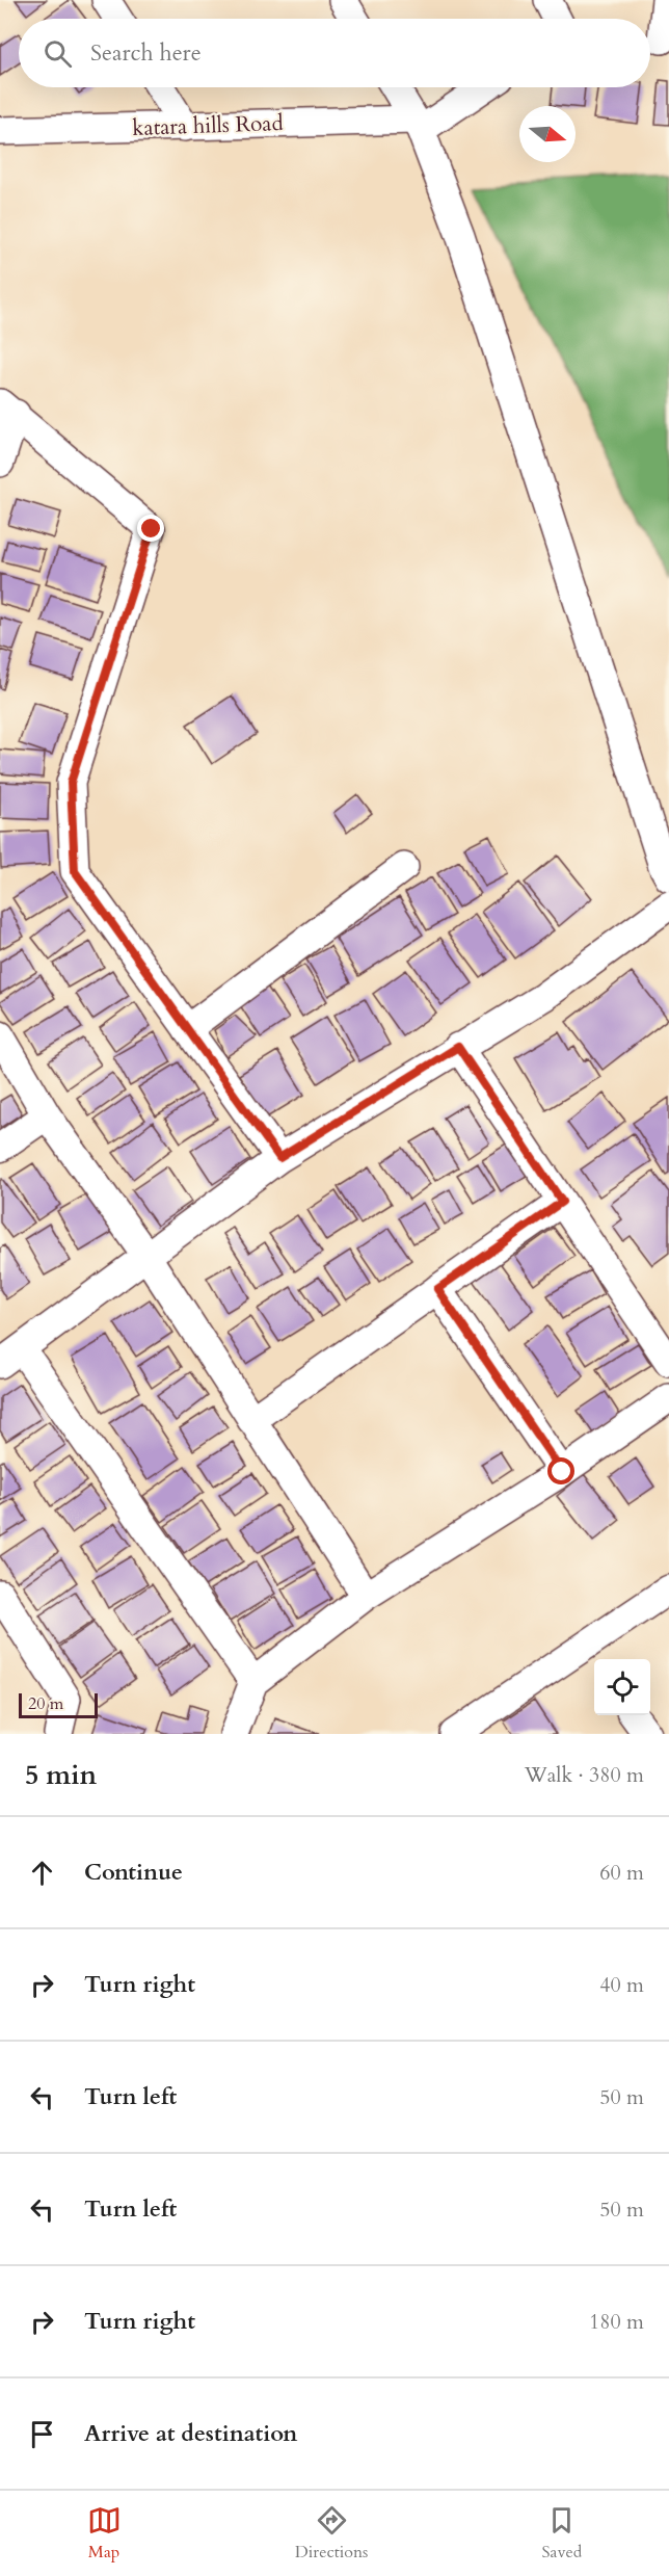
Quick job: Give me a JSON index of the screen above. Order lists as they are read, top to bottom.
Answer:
{
  "streets": {
    "street": ["katara hills Road"]
  },
  "scale_bar": "20 m",
  "north": "right",
  "page": {
    "search": "Search here",
    "scale": "20 m",
    "heading": ["5 min", "Walk · 380 m"],
    "list": [
      ["Continue", "60 m"],
      ["Turn right", "40 m"],
      ["Turn left", "50 m"],
      ["Turn left", "50 m"],
      ["Turn right", "180 m"],
      "Arrive at destination"
    ],
    "nav": ["Map", "Directions", "Saved"]
  }
}
